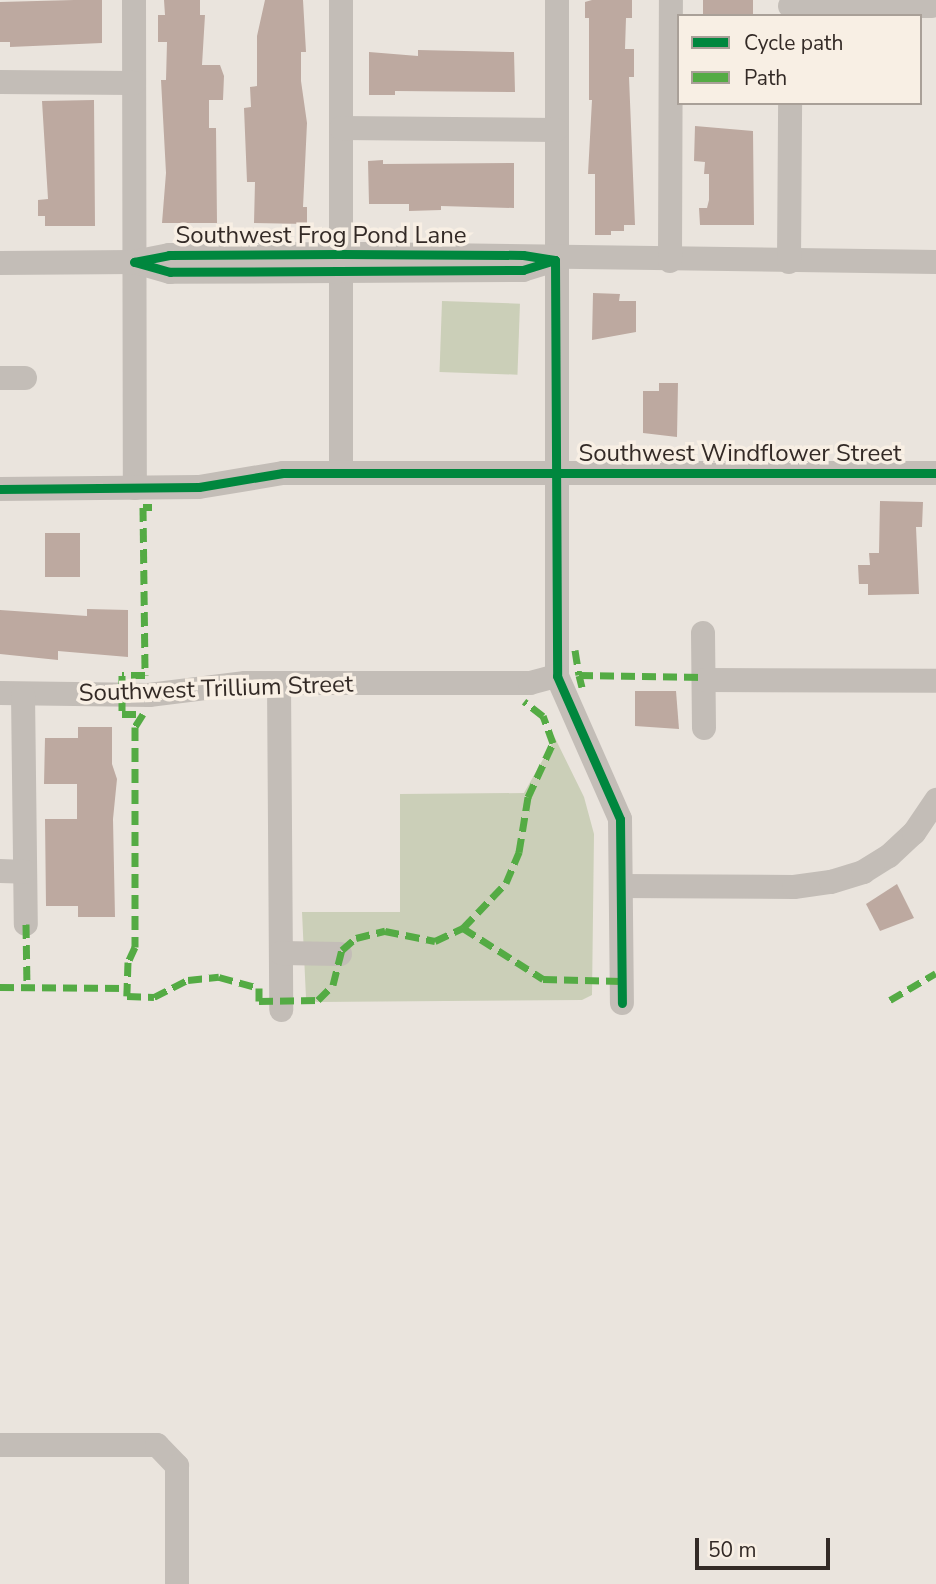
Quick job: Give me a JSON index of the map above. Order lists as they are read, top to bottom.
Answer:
{
  "streets": {
    "street": ["Southwest Frog Pond Lane", "Southwest Windflower Street", "Southwest Trillium Street"]
  },
  "legend": ["Cycle path", "Path"],
  "scale_bar": "50 m"
}
